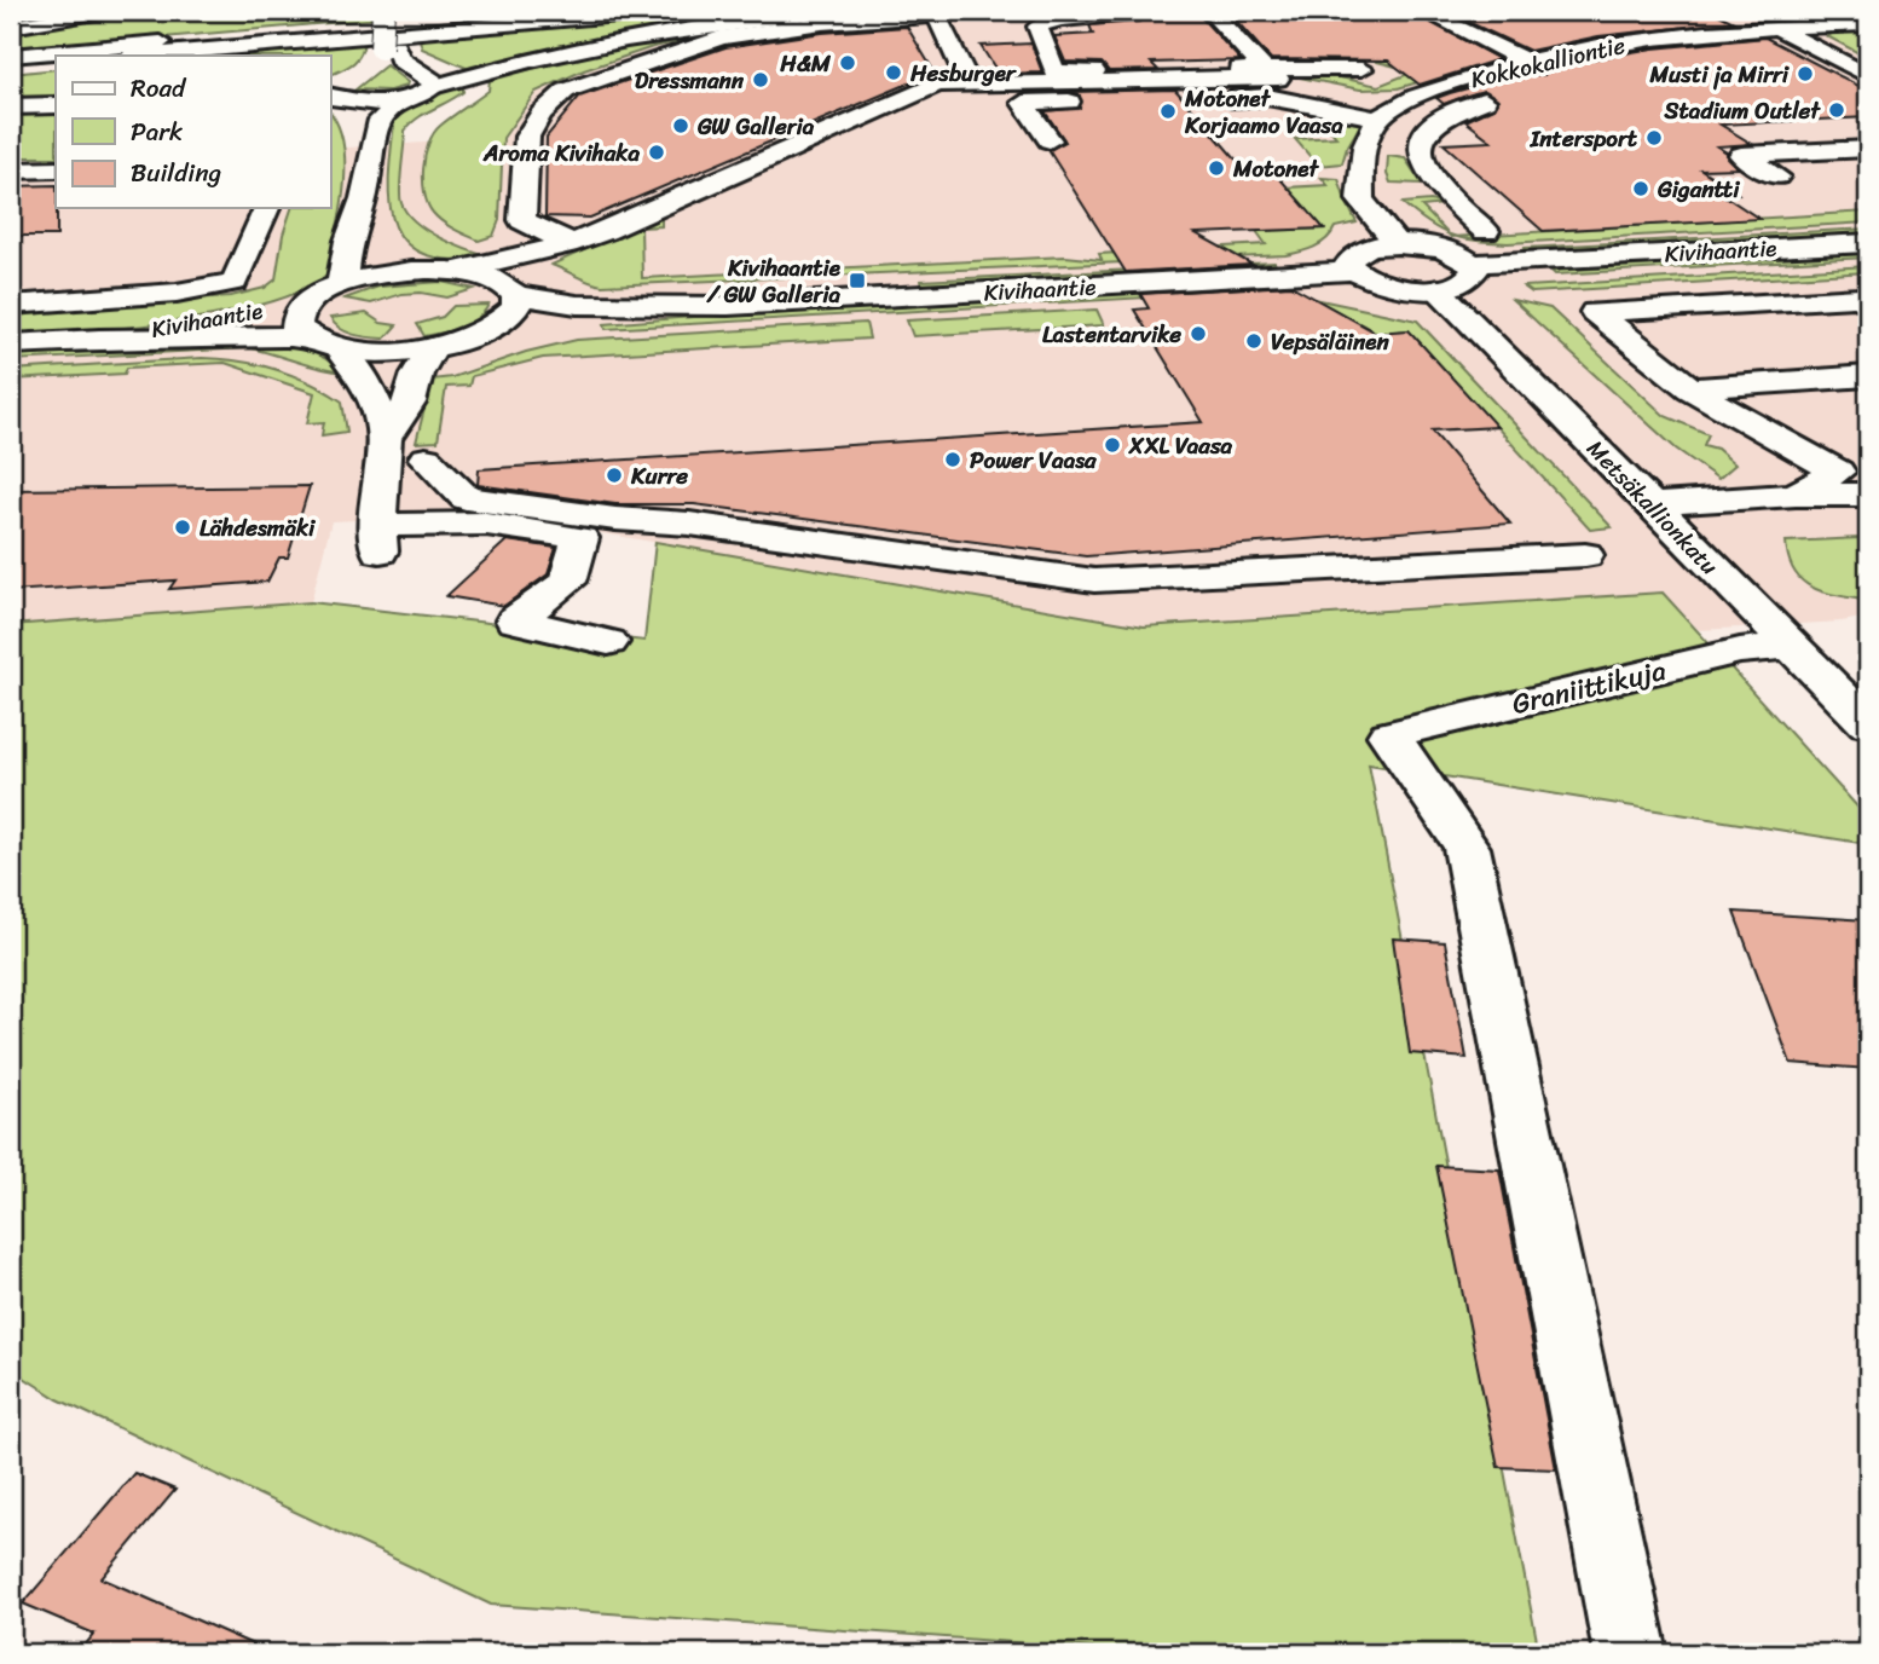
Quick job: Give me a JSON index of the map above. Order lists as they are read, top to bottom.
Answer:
{
  "streets": {
    "main road": [
      "Kokkokalliontie",
      "Kivihaantie",
      "Metsäkallionkatu",
      "Graniittikuja"
    ]
  },
  "crossings": [
    ["Metsäkallionkatu", "Graniittikuja"]
  ],
  "places": {
    "other": [
      "H&M",
      "Hesburger",
      "Musti ja Mirri",
      "Dressmann",
      "Stadium Outlet",
      "Motonet Korjaamo Vaasa",
      "GW Galleria",
      "Intersport",
      "Aroma Kivihaka",
      "Motonet",
      "Gigantti",
      "Lastentarvike",
      "Vepsäläinen",
      "XXL Vaasa",
      "Power Vaasa",
      "Kurre",
      "Lähdesmäki"
    ],
    "transit": ["Kivihaantie / GW Galleria"]
  },
  "legend": ["Road", "Park", "Building"]
}
